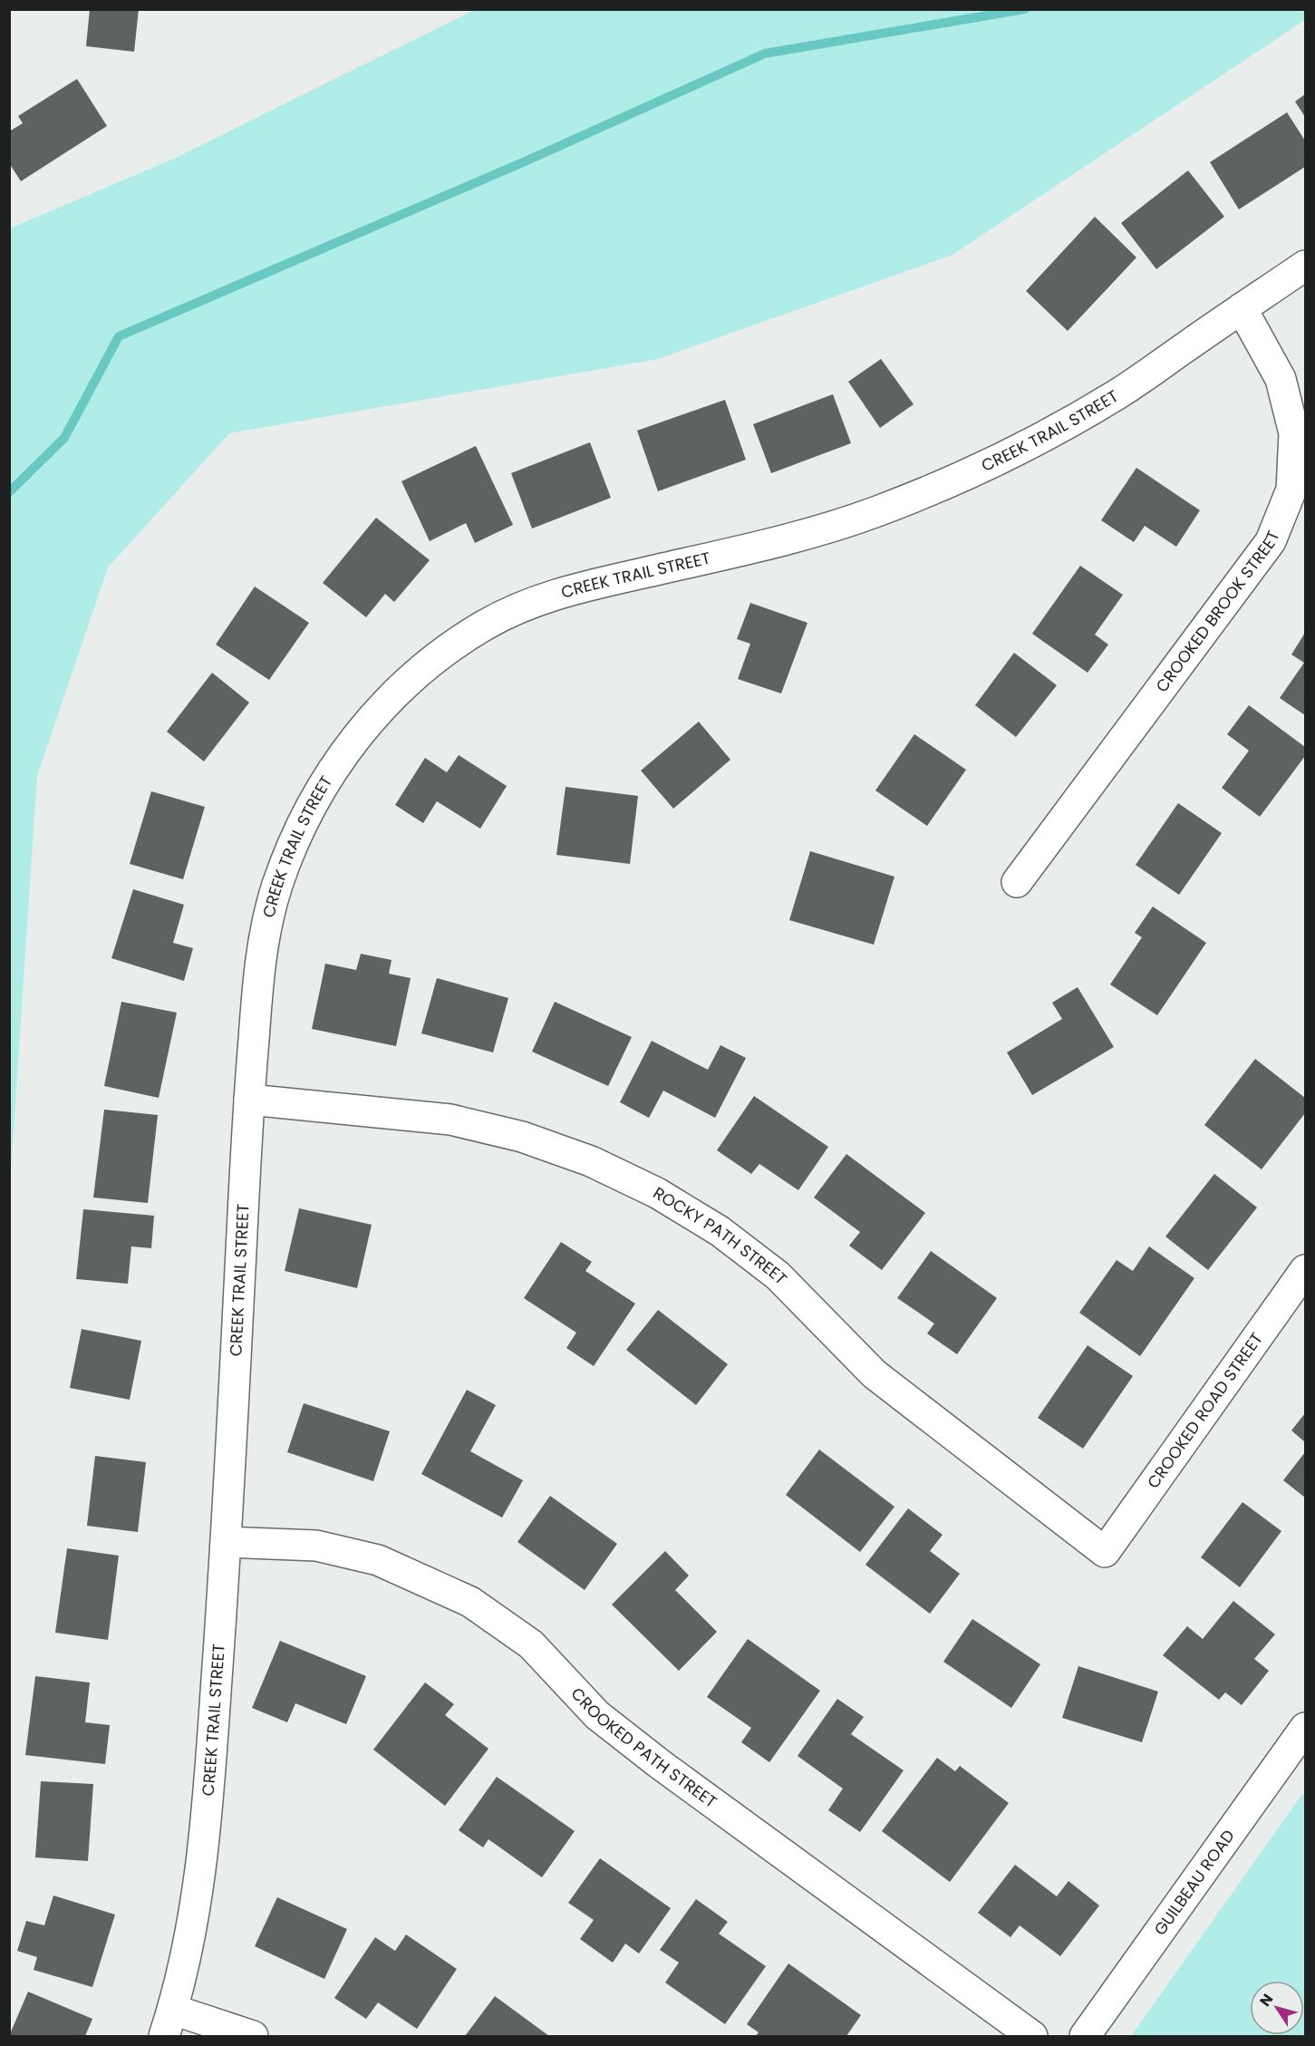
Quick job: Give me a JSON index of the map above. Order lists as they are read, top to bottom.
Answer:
{
  "streets": {
    "street": [
      "CREEK TRAIL STREET",
      "CROOKED BROOK STREET",
      "ROCKY PATH STREET",
      "CROOKED ROAD STREET",
      "CROOKED PATH STREET",
      "GUILBEAU ROAD"
    ]
  },
  "crossings": [
    ["CREEK TRAIL STREET", "CROOKED BROOK STREET"],
    ["CREEK TRAIL STREET", "ROCKY PATH STREET"],
    ["CREEK TRAIL STREET", "CROOKED PATH STREET"],
    ["ROCKY PATH STREET", "CROOKED ROAD STREET"]
  ],
  "north": "top left"
}
